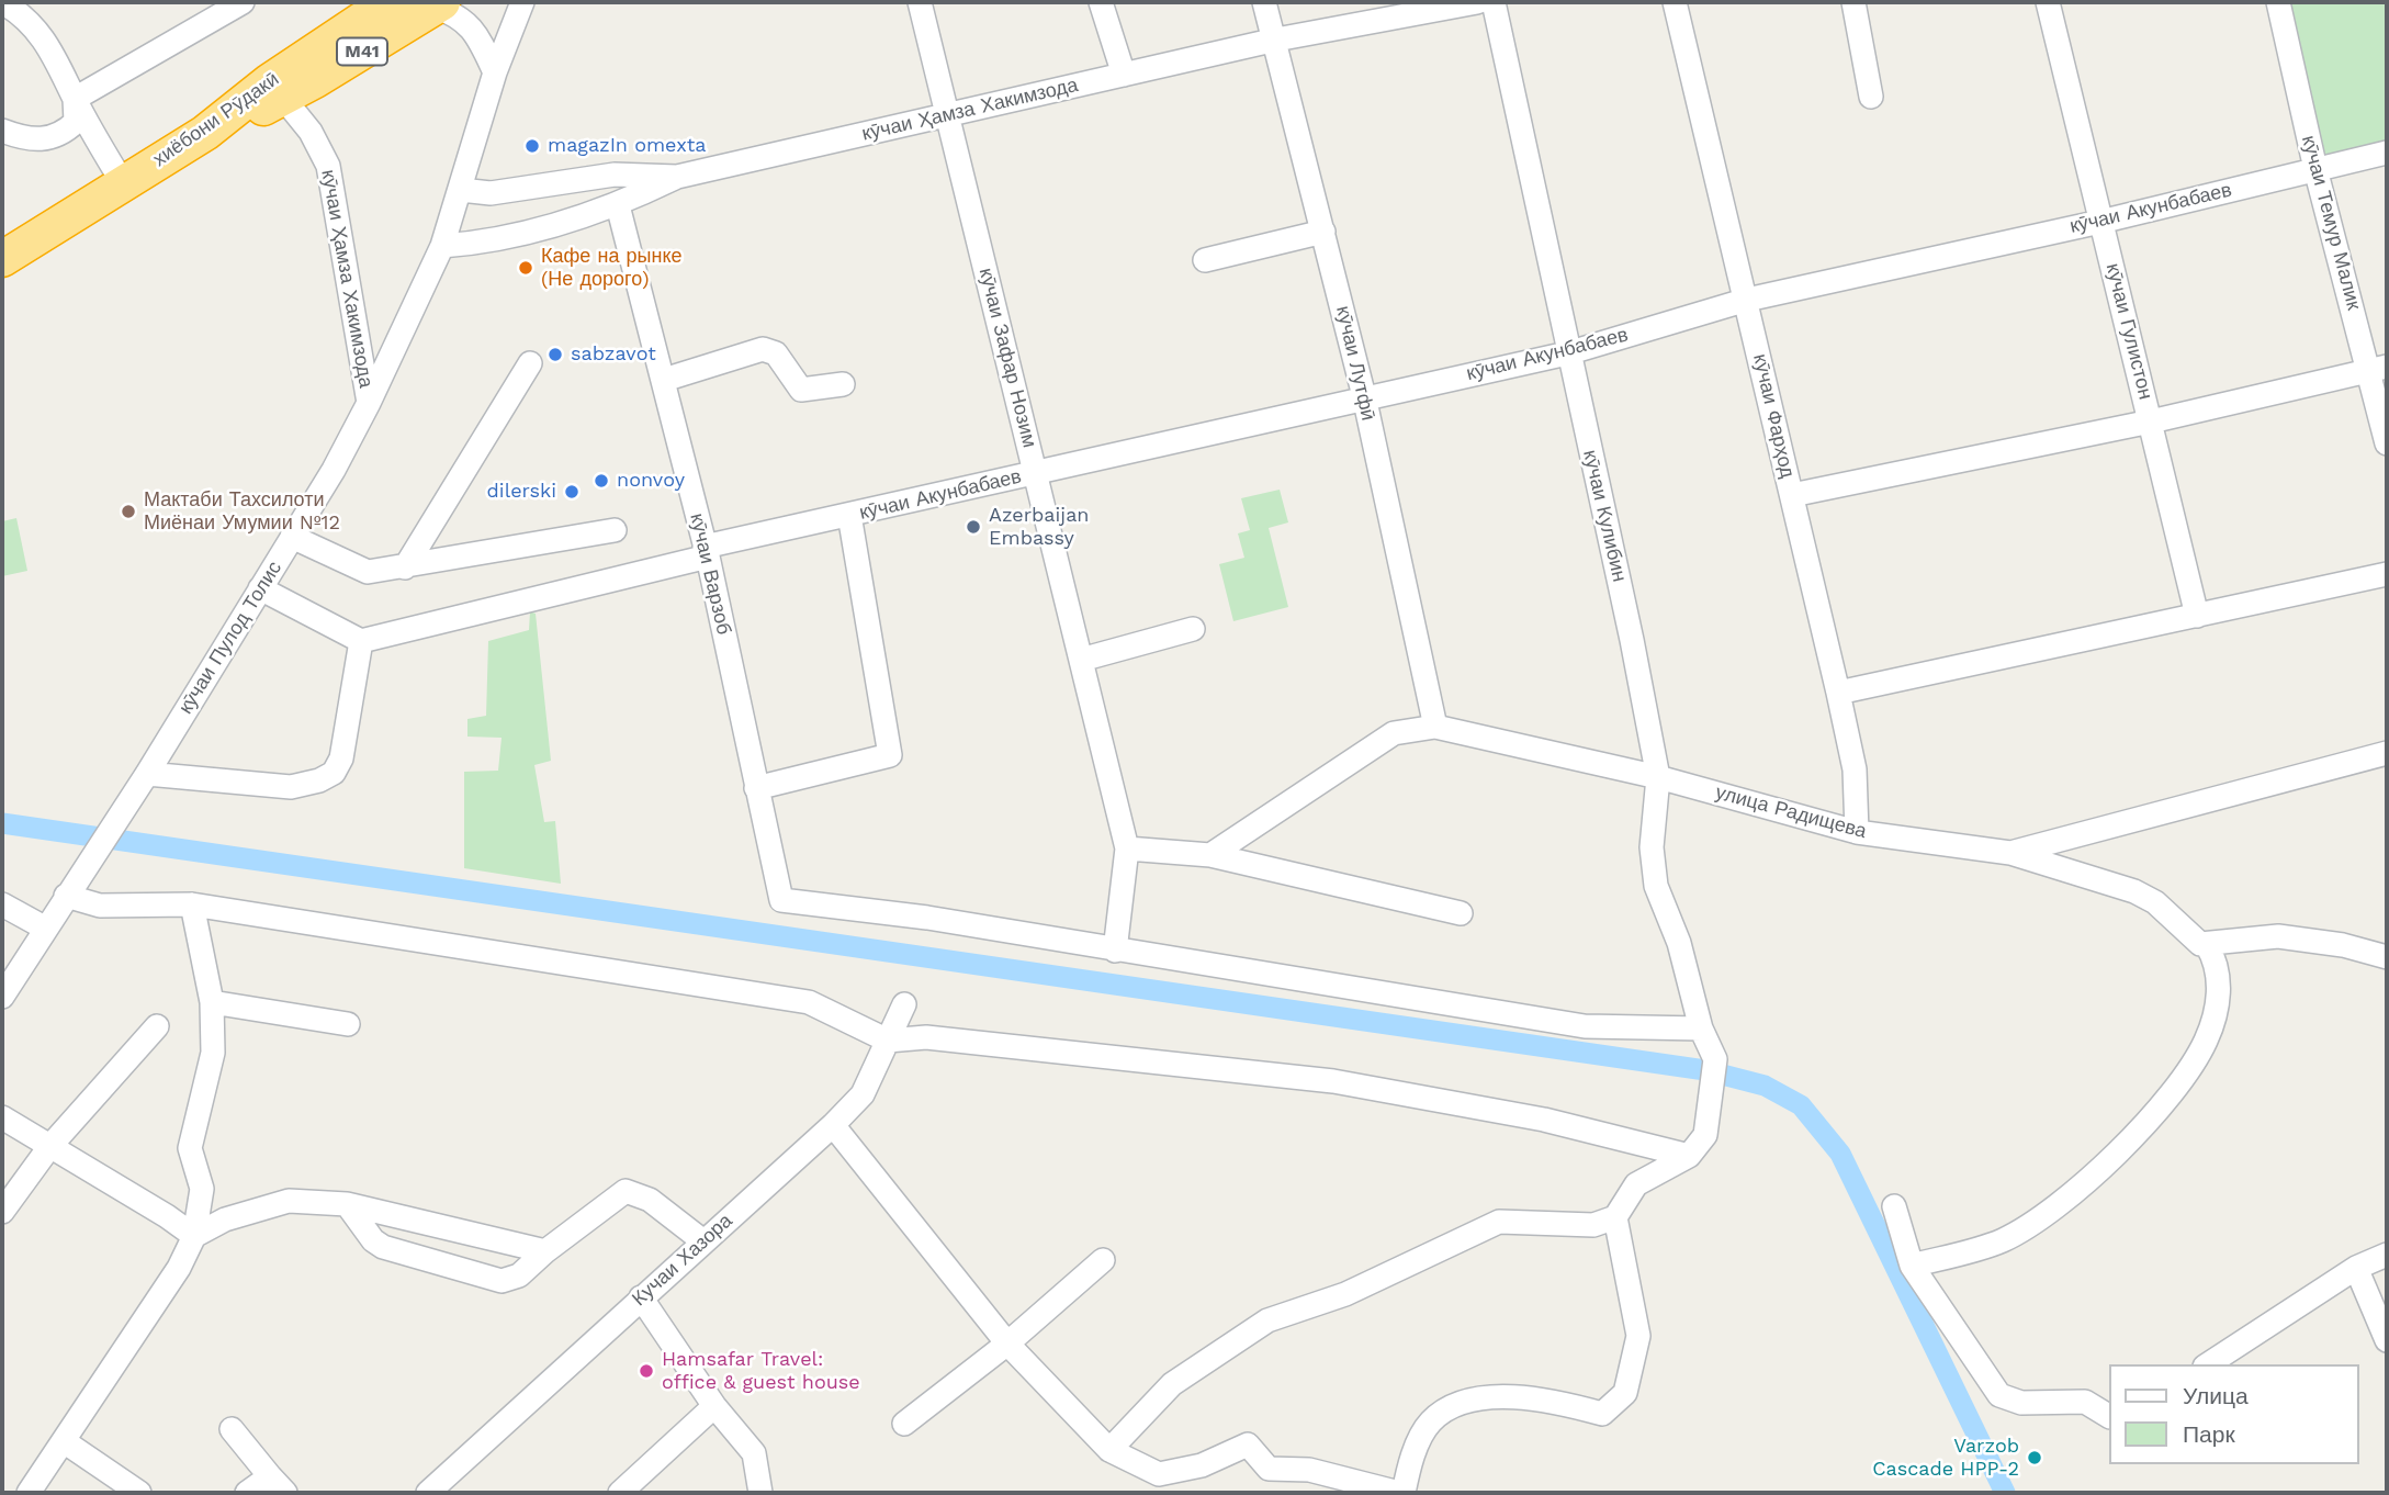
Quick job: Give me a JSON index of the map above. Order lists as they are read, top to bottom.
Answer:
{
  "streets": {
    "highway": ["M41", "хиёбони Рӯдакӣ"],
    "street": [
      "кӯчаи Ҳамза Хакимзода",
      "кӯчаи Акунбабаев",
      "кӯчаи Темур Малик",
      "кӯчаи Гулистон",
      "кӯчаи Зафар Нозим",
      "кӯчаи Лутфӣ",
      "кӯчаи Фарҳод",
      "кӯчаи Кулибин",
      "кӯчаи Варзоб",
      "кӯчаи Пулод Толис",
      "улица Радищева",
      "Кучаи Хазора"
    ]
  },
  "crossings": [
    ["M41", "кӯчаи Ҳамза Хакимзода"],
    ["M41", "хиёбони Рӯдакӣ"],
    ["кӯчаи Ҳамза Хакимзода", "хиёбони Рӯдакӣ"],
    ["кӯчаи Ҳамза Хакимзода", "кӯчаи Зафар Нозим"],
    ["кӯчаи Ҳамза Хакимзода", "кӯчаи Лутфӣ"],
    ["кӯчаи Ҳамза Хакимзода", "кӯчаи Пулод Толис"],
    ["кӯчаи Акунбабаев", "кӯчаи Темур Малик"],
    ["кӯчаи Акунбабаев", "кӯчаи Гулистон"],
    ["кӯчаи Акунбабаев", "кӯчаи Зафар Нозим"],
    ["кӯчаи Акунбабаев", "кӯчаи Лутфӣ"],
    ["кӯчаи Акунбабаев", "кӯчаи Фарҳод"],
    ["кӯчаи Акунбабаев", "кӯчаи Кулибин"],
    ["кӯчаи Акунбабаев", "кӯчаи Варзоб"],
    ["кӯчаи Лутфӣ", "улица Радищева"],
    ["кӯчаи Фарҳод", "улица Радищева"],
    ["кӯчаи Кулибин", "улица Радищева"]
  ],
  "places": [
    "magazIn omexta",
    "Кафе на рынке (Не дорого)",
    "sabzavot",
    "nonvoy",
    "dilerski",
    "Мактаби Тахсилоти Миёнаи Умумии №12",
    "Azerbaijan Embassy",
    "Hamsafar Travel: office & guest house",
    "Varzob Cascade HPP-2"
  ],
  "legend": ["Улица", "Парк"]
}
